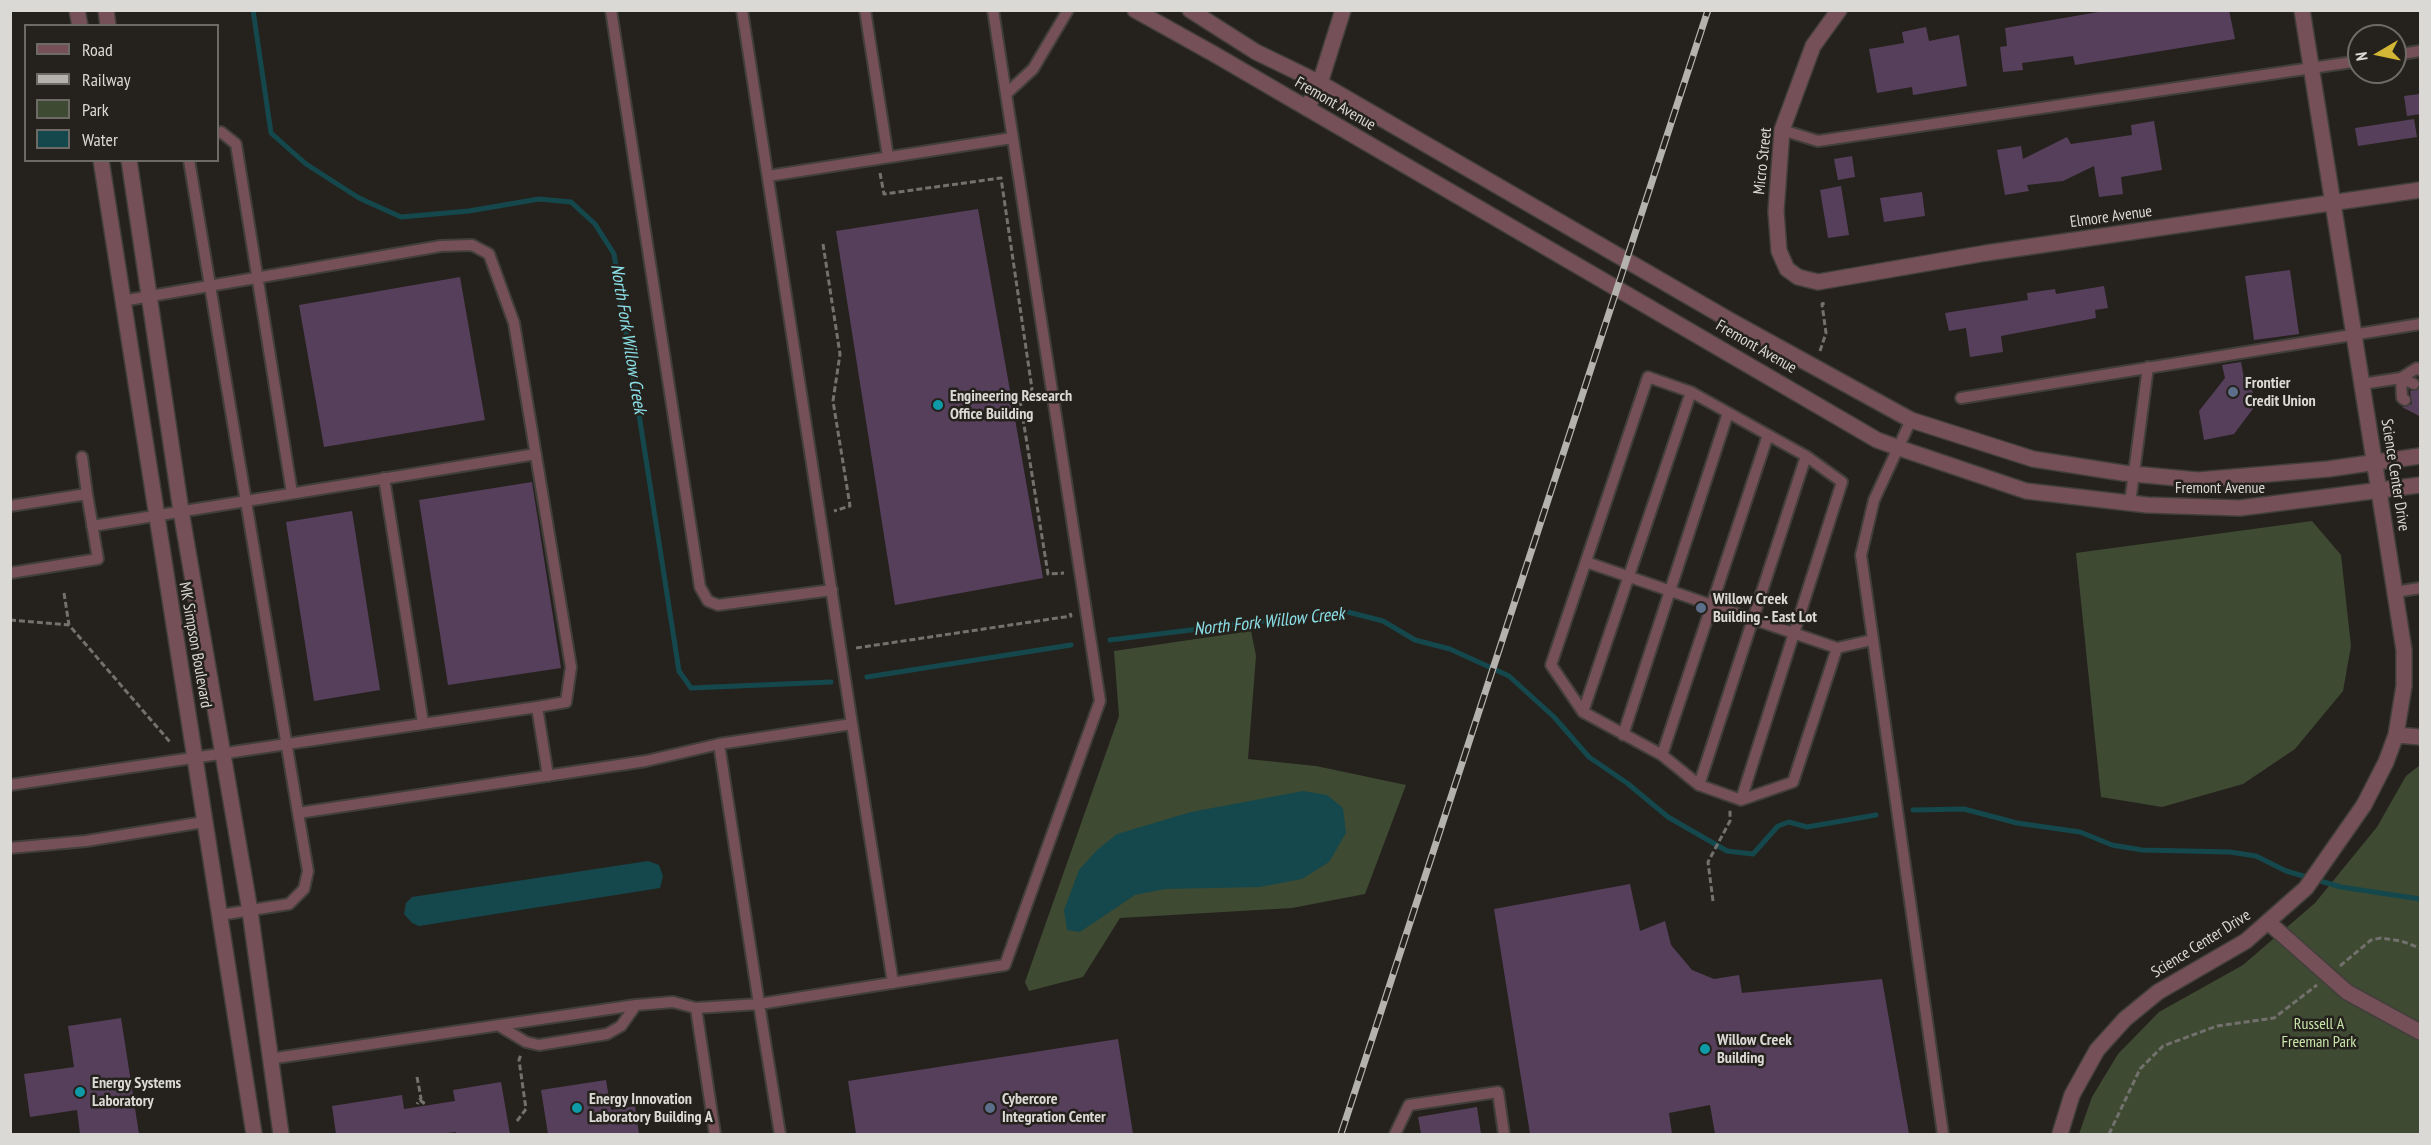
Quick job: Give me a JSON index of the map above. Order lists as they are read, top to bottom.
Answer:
{
  "streets": {
    "street": [
      "Fremont Avenue",
      "Micro Street",
      "Elmore Avenue",
      "Science Center Drive",
      "MK Simpson Boulevard"
    ]
  },
  "crossings": [
    ["Fremont Avenue", "Science Center Drive"],
    ["Micro Street", "Elmore Avenue"],
    ["Elmore Avenue", "Science Center Drive"]
  ],
  "water": ["North Fork Willow Creek"],
  "parks": ["Russell A Freeman Park"],
  "places": [
    "Frontier Credit Union",
    "Engineering Research Office Building",
    "Willow Creek Building - East Lot",
    "Willow Creek Building",
    "Energy Systems Laboratory",
    "Energy Innovation Laboratory Building A",
    "Cybercore Integration Center"
  ],
  "legend": [
    "Road",
    "Railway",
    "Park",
    "Water"
  ],
  "north": "left"
}
